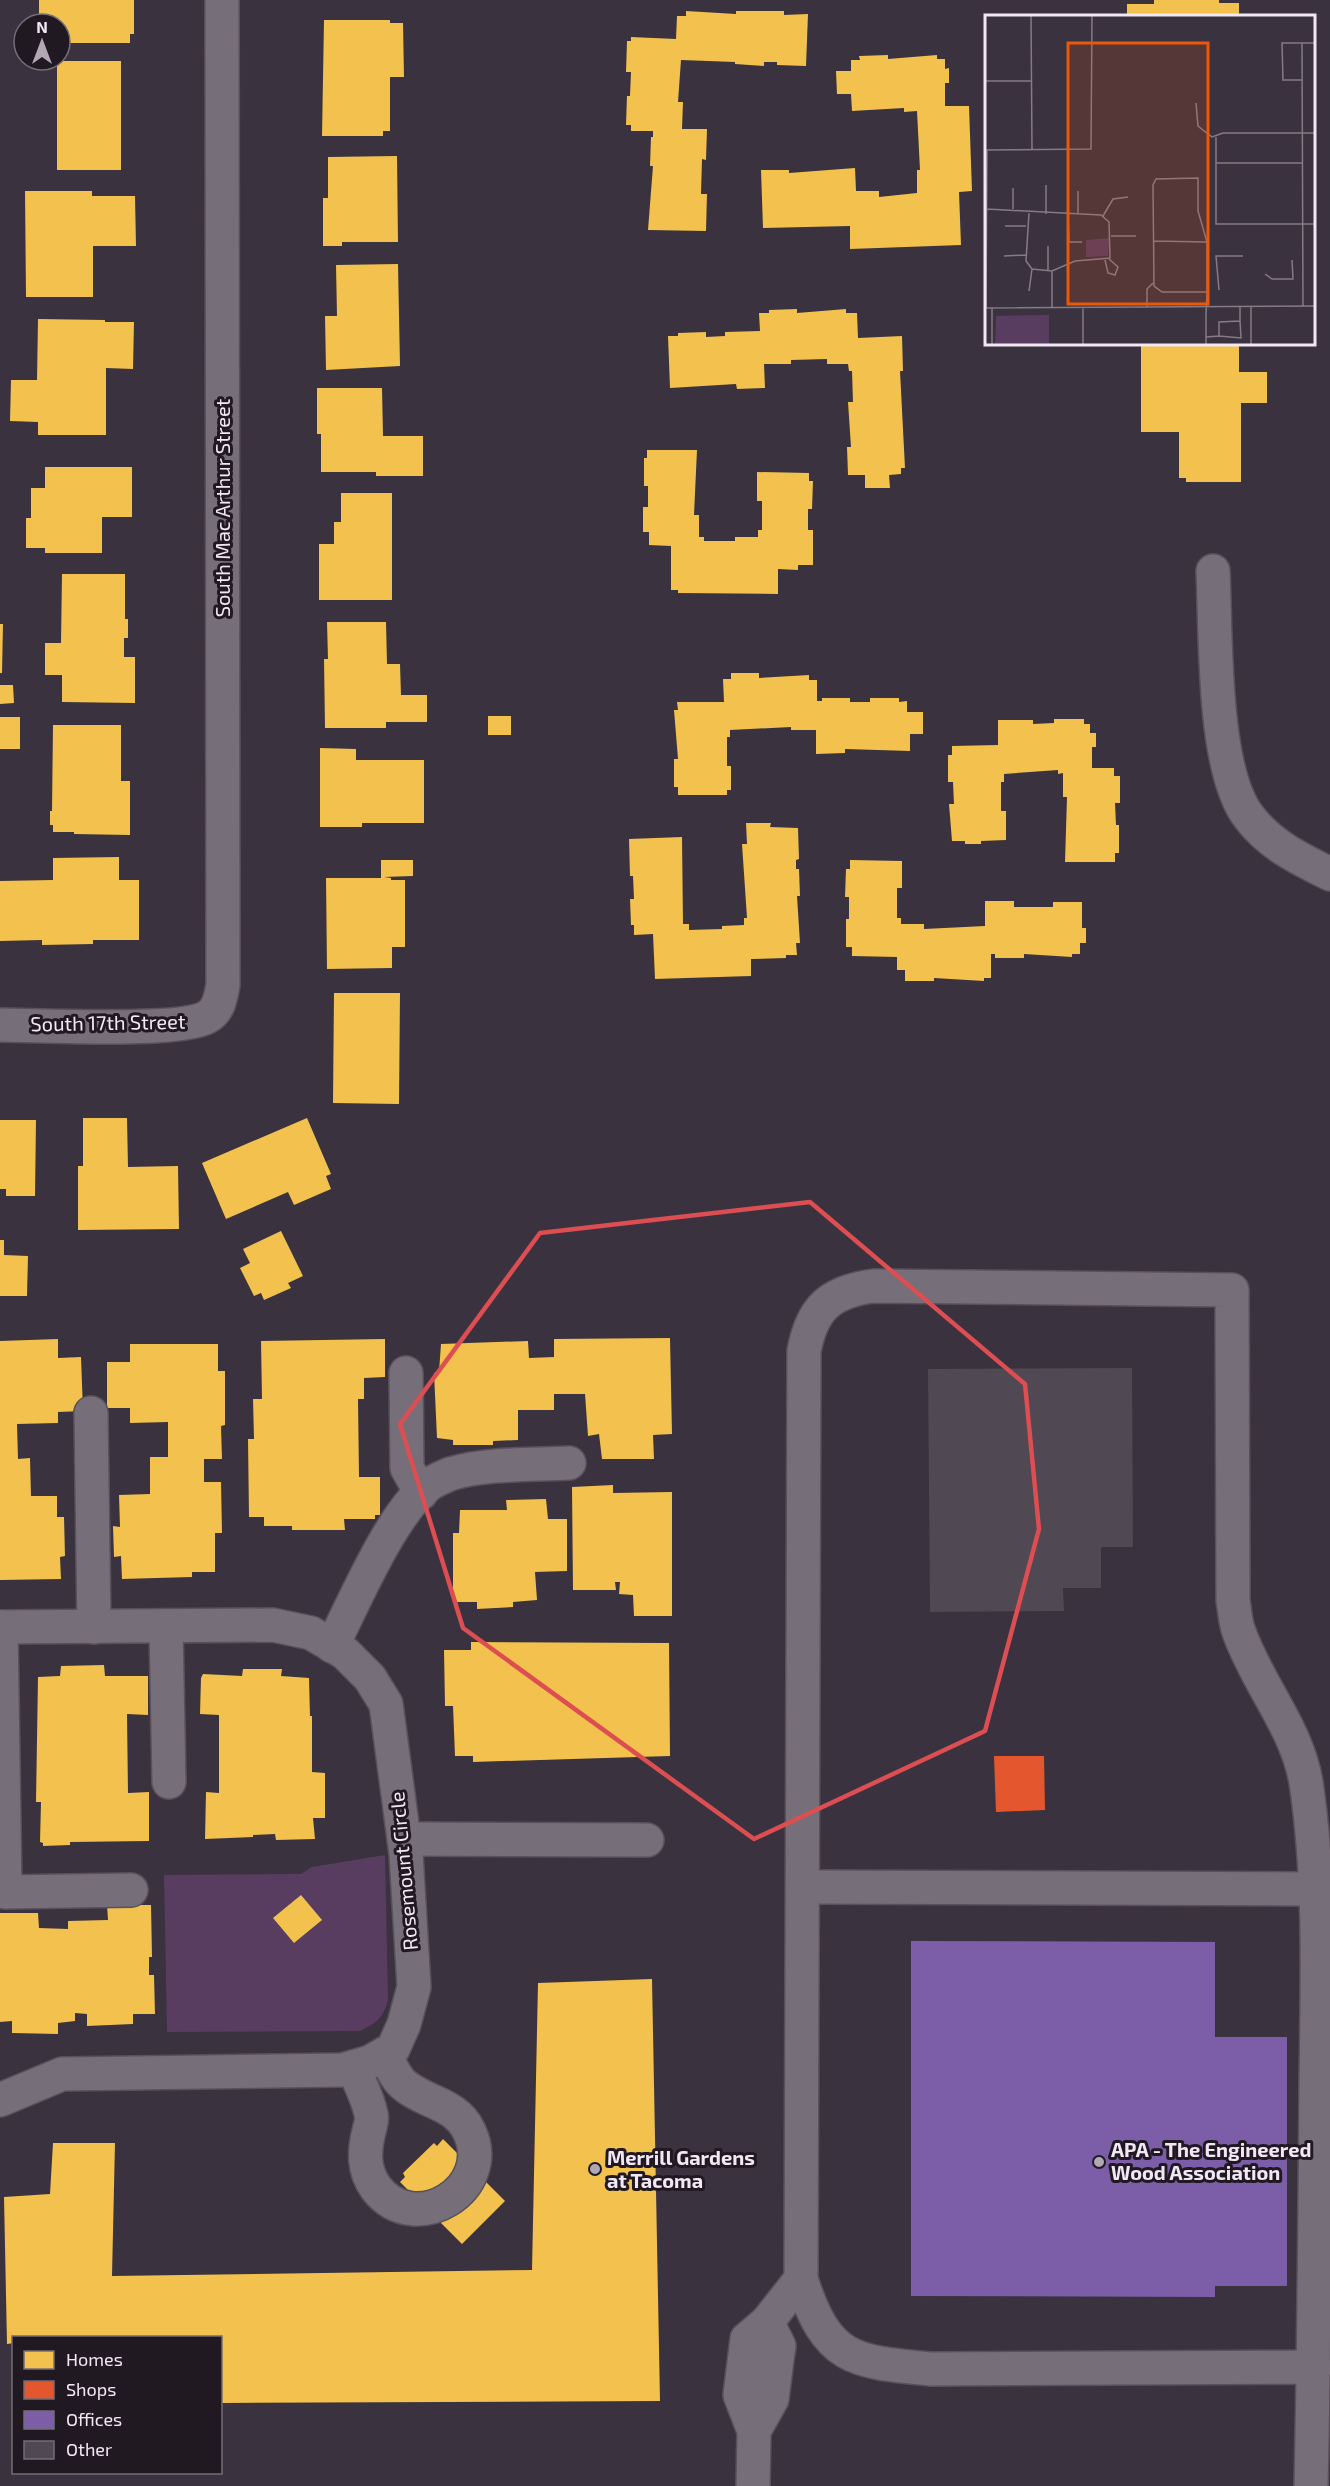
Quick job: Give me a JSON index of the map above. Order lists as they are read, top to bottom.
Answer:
{
  "streets": {
    "street": ["South Mac Arthur Street", "South 17th Street", "Rosemount Circle"]
  },
  "crossings": [
    ["South Mac Arthur Street", "South 17th Street"]
  ],
  "places": ["APA - The Engineered Wood Association", "Merrill Gardens at Tacoma"],
  "legend": [
    "Homes",
    "Shops",
    "Offices",
    "Other"
  ],
  "north": "top"
}
